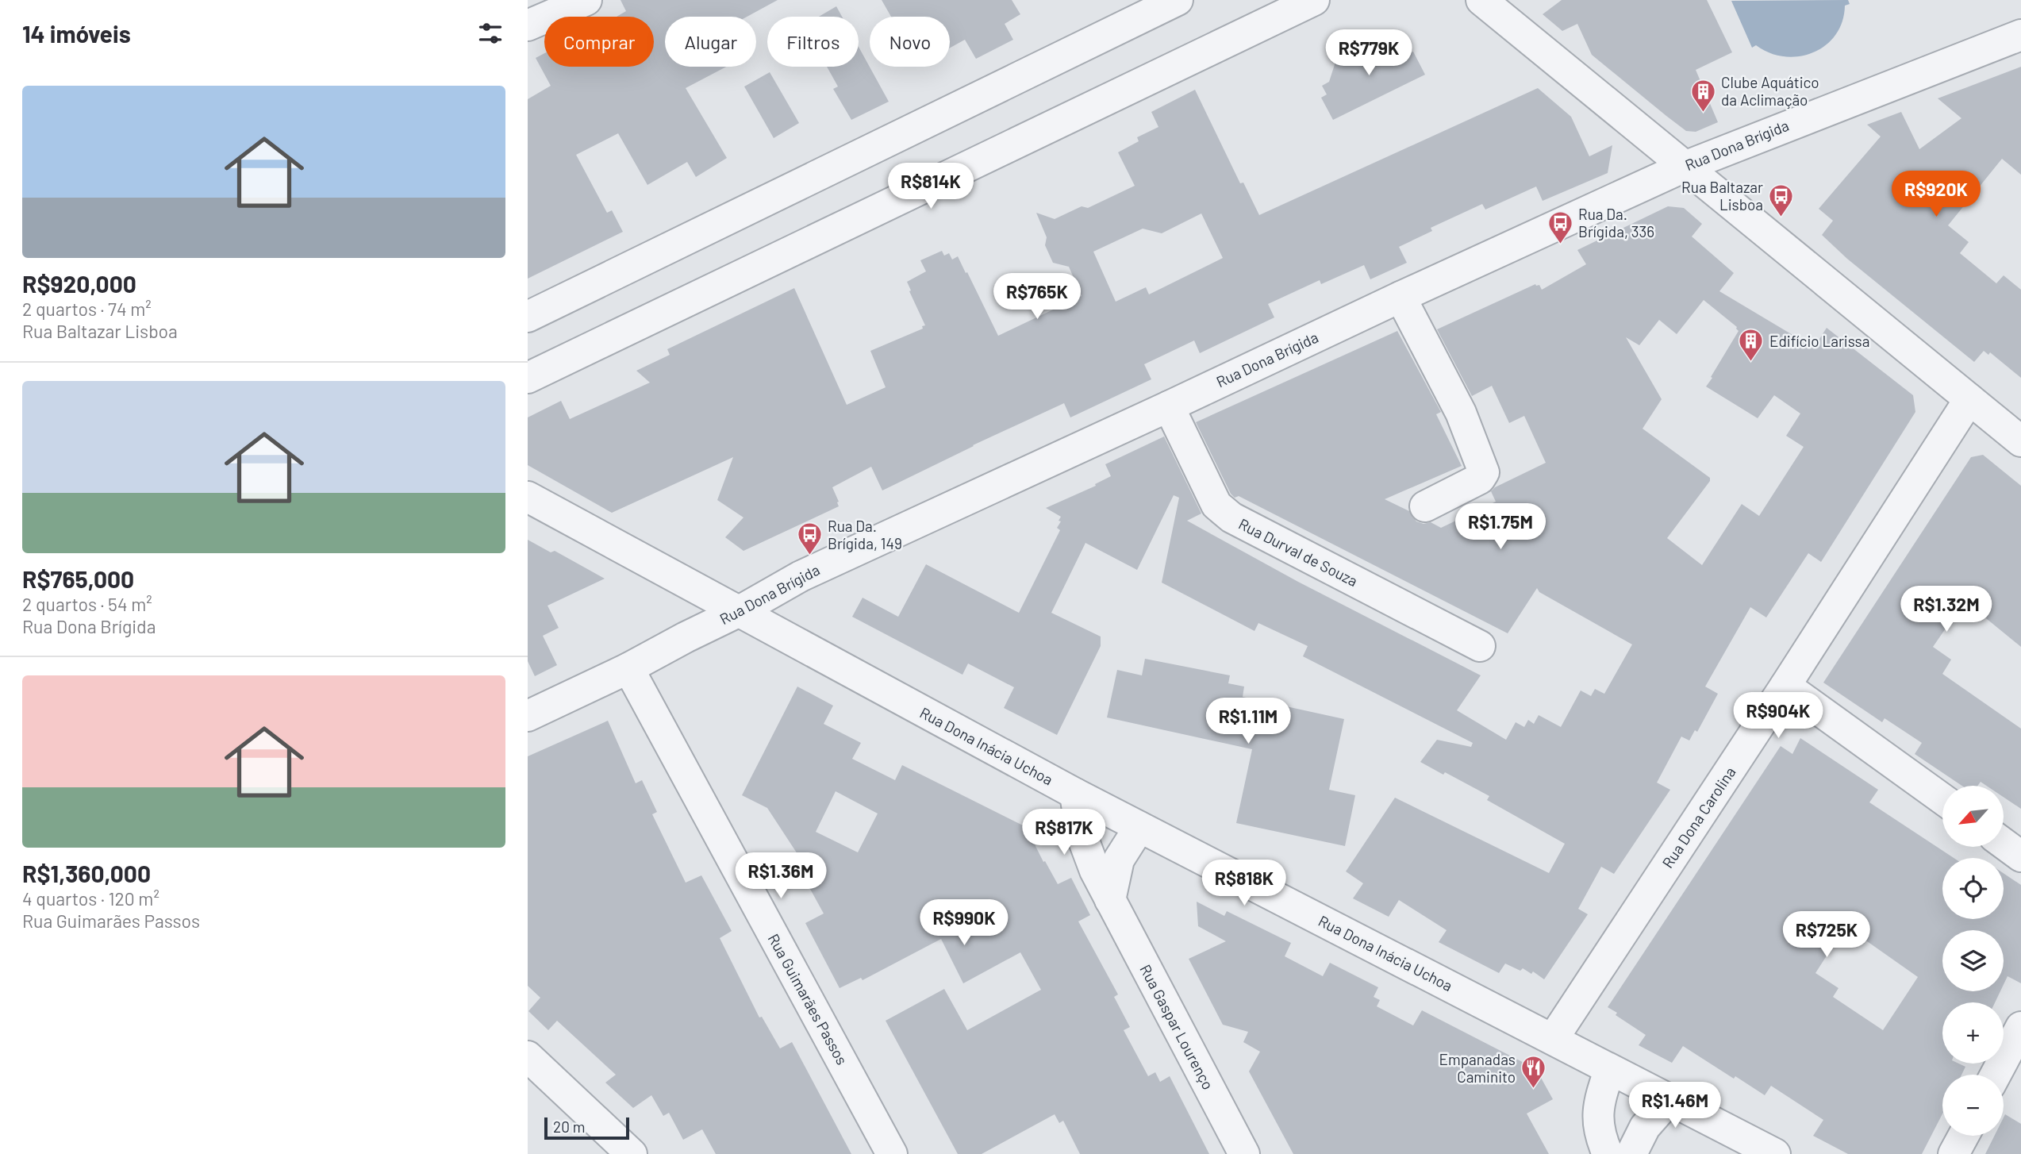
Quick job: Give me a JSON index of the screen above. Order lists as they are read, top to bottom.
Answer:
{
  "streets": {
    "street": [
      "Rua Dona Brígida",
      "Rua Durval de Souza",
      "Rua Dona Inácia Uchoa",
      "Rua Dona Carolina",
      "Rua Guimarães Passos",
      "Rua Gaspar Lourenço"
    ]
  },
  "crossings": [
    ["Rua Dona Brígida", "Rua Durval de Souza"],
    ["Rua Dona Brígida", "Rua Dona Inácia Uchoa"],
    ["Rua Dona Brígida", "Rua Guimarães Passos"],
    ["Rua Dona Inácia Uchoa", "Rua Dona Carolina"],
    ["Rua Dona Inácia Uchoa", "Rua Gaspar Lourenço"]
  ],
  "places": {
    "building": ["Clube Aquático da Aclimação", "Edifício Larissa"],
    "bus stop": ["Rua Baltazar Lisboa", "Rua Da. Brígida, 336", "Rua Da. Brígida, 149"],
    "restaurant": ["Empanadas Caminito"]
  },
  "scale_bar": "20 m",
  "north": "bottom left",
  "page": {
    "heading": "14 imóveis",
    "chip": [
      "Comprar",
      "Alugar",
      "Filtros",
      "Novo"
    ],
    "price": [
      "R$779K",
      "R$814K",
      "R$920K",
      "R$765K",
      "R$1.75M",
      "R$1.32M",
      "R$904K",
      "R$1.11M",
      "R$817K",
      "R$1.36M",
      "R$818K",
      "R$990K",
      "R$725K",
      "R$1.46M"
    ],
    "list": [
      {
        "name": "R$920,000",
        "note": "2 quartos · 74 m² · Rua Baltazar Lisboa"
      },
      {
        "name": "R$765,000",
        "note": "2 quartos · 54 m² · Rua Dona Brígida"
      },
      {
        "name": "R$1,360,000",
        "note": "4 quartos · 120 m² · Rua Guimarães Passos"
      }
    ],
    "map_buttons": ["+", "−"],
    "scale": "20 m"
  }
}
